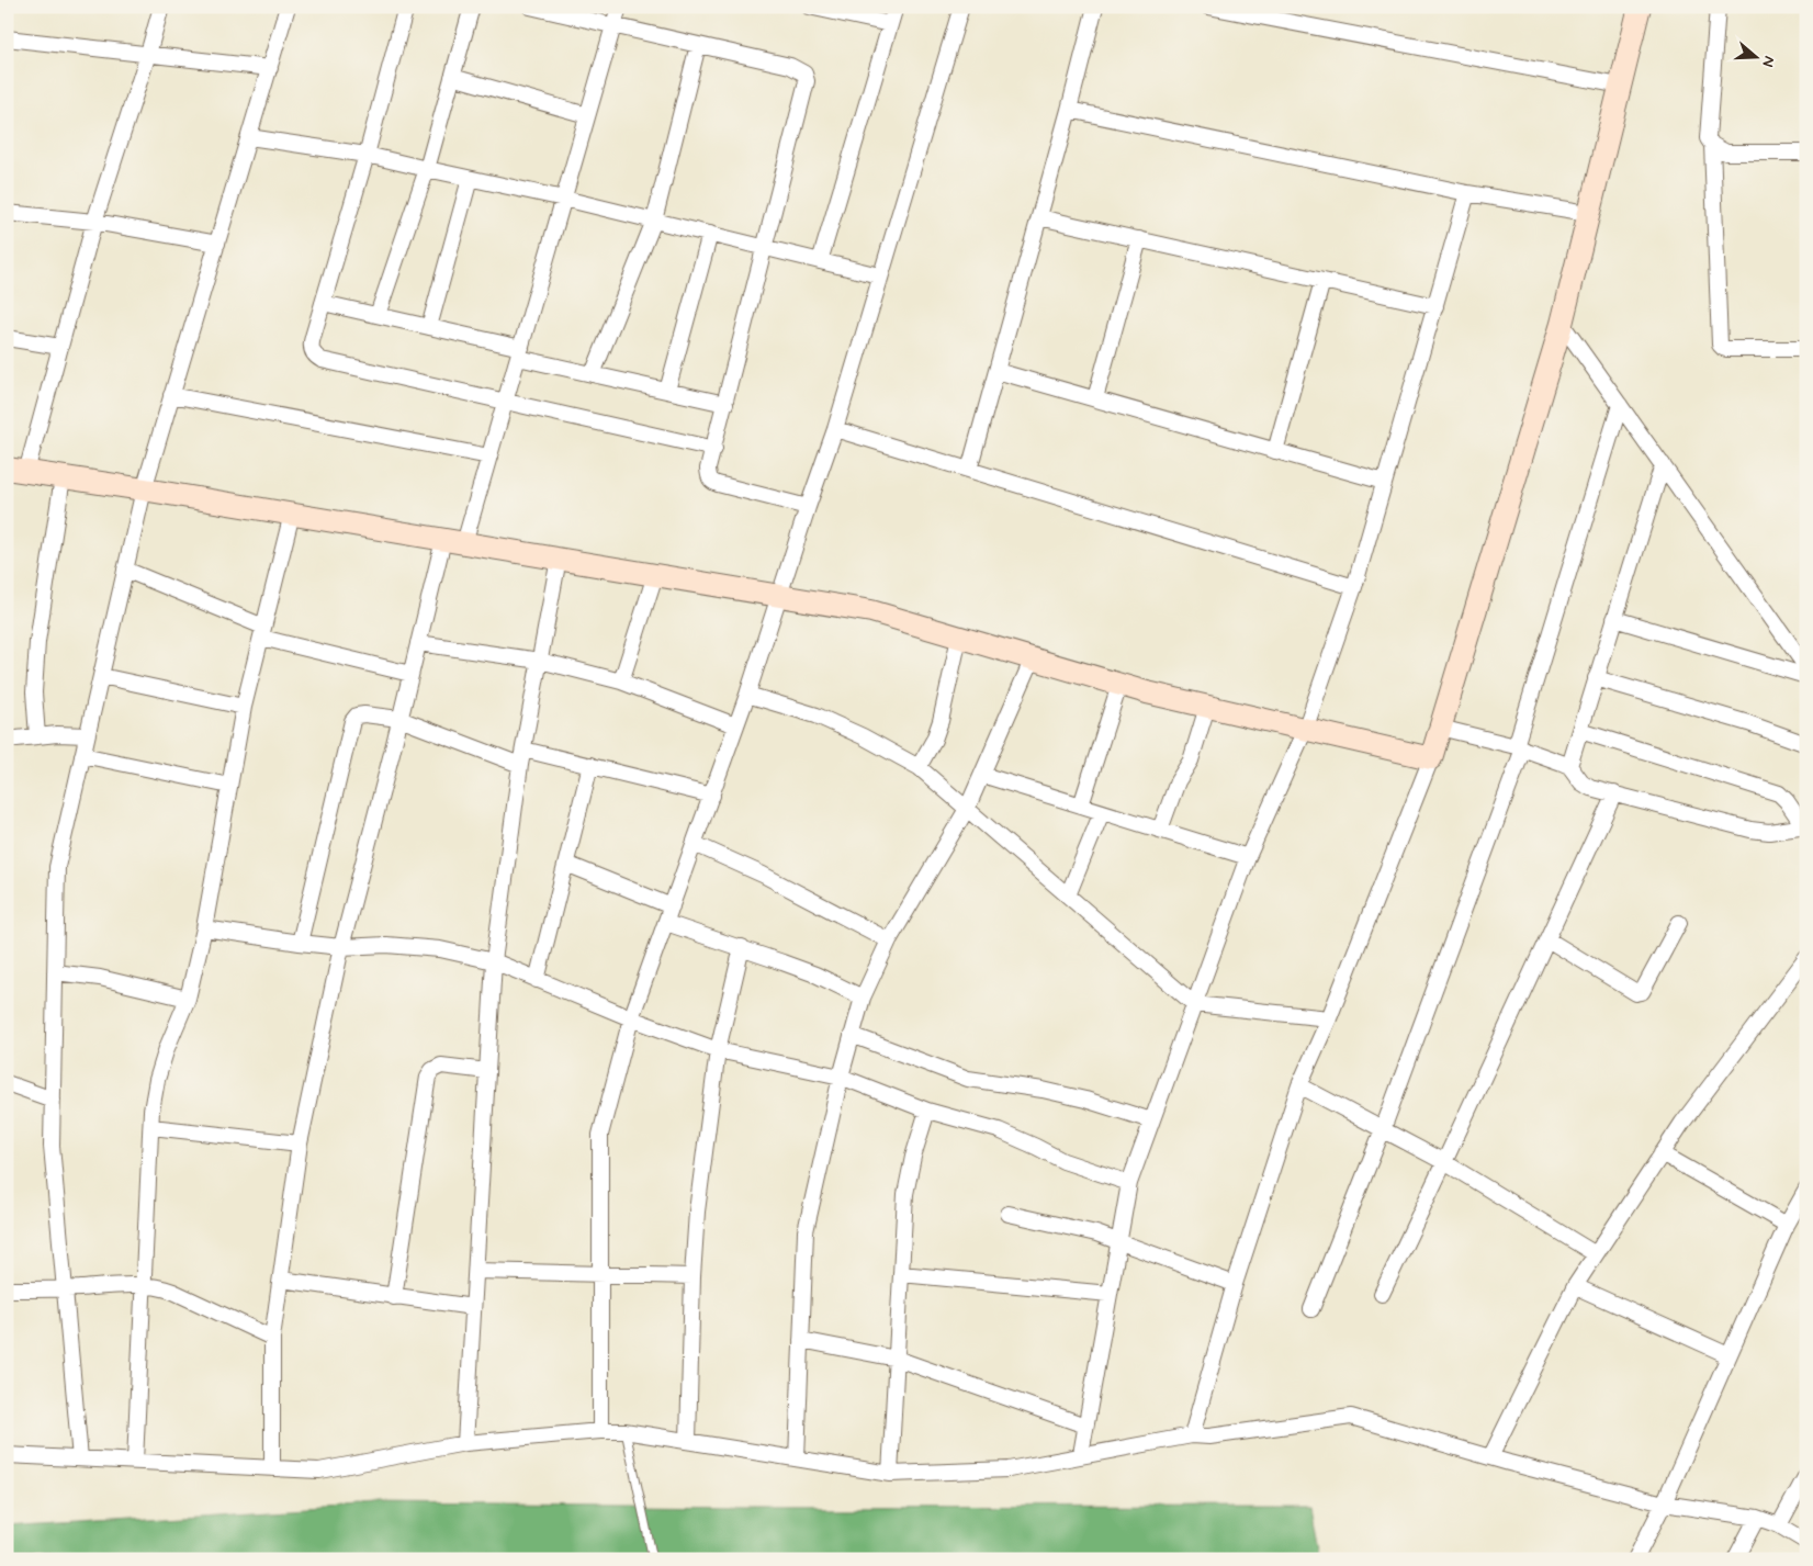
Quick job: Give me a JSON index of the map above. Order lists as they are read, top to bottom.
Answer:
{
  "north": "right"
}
